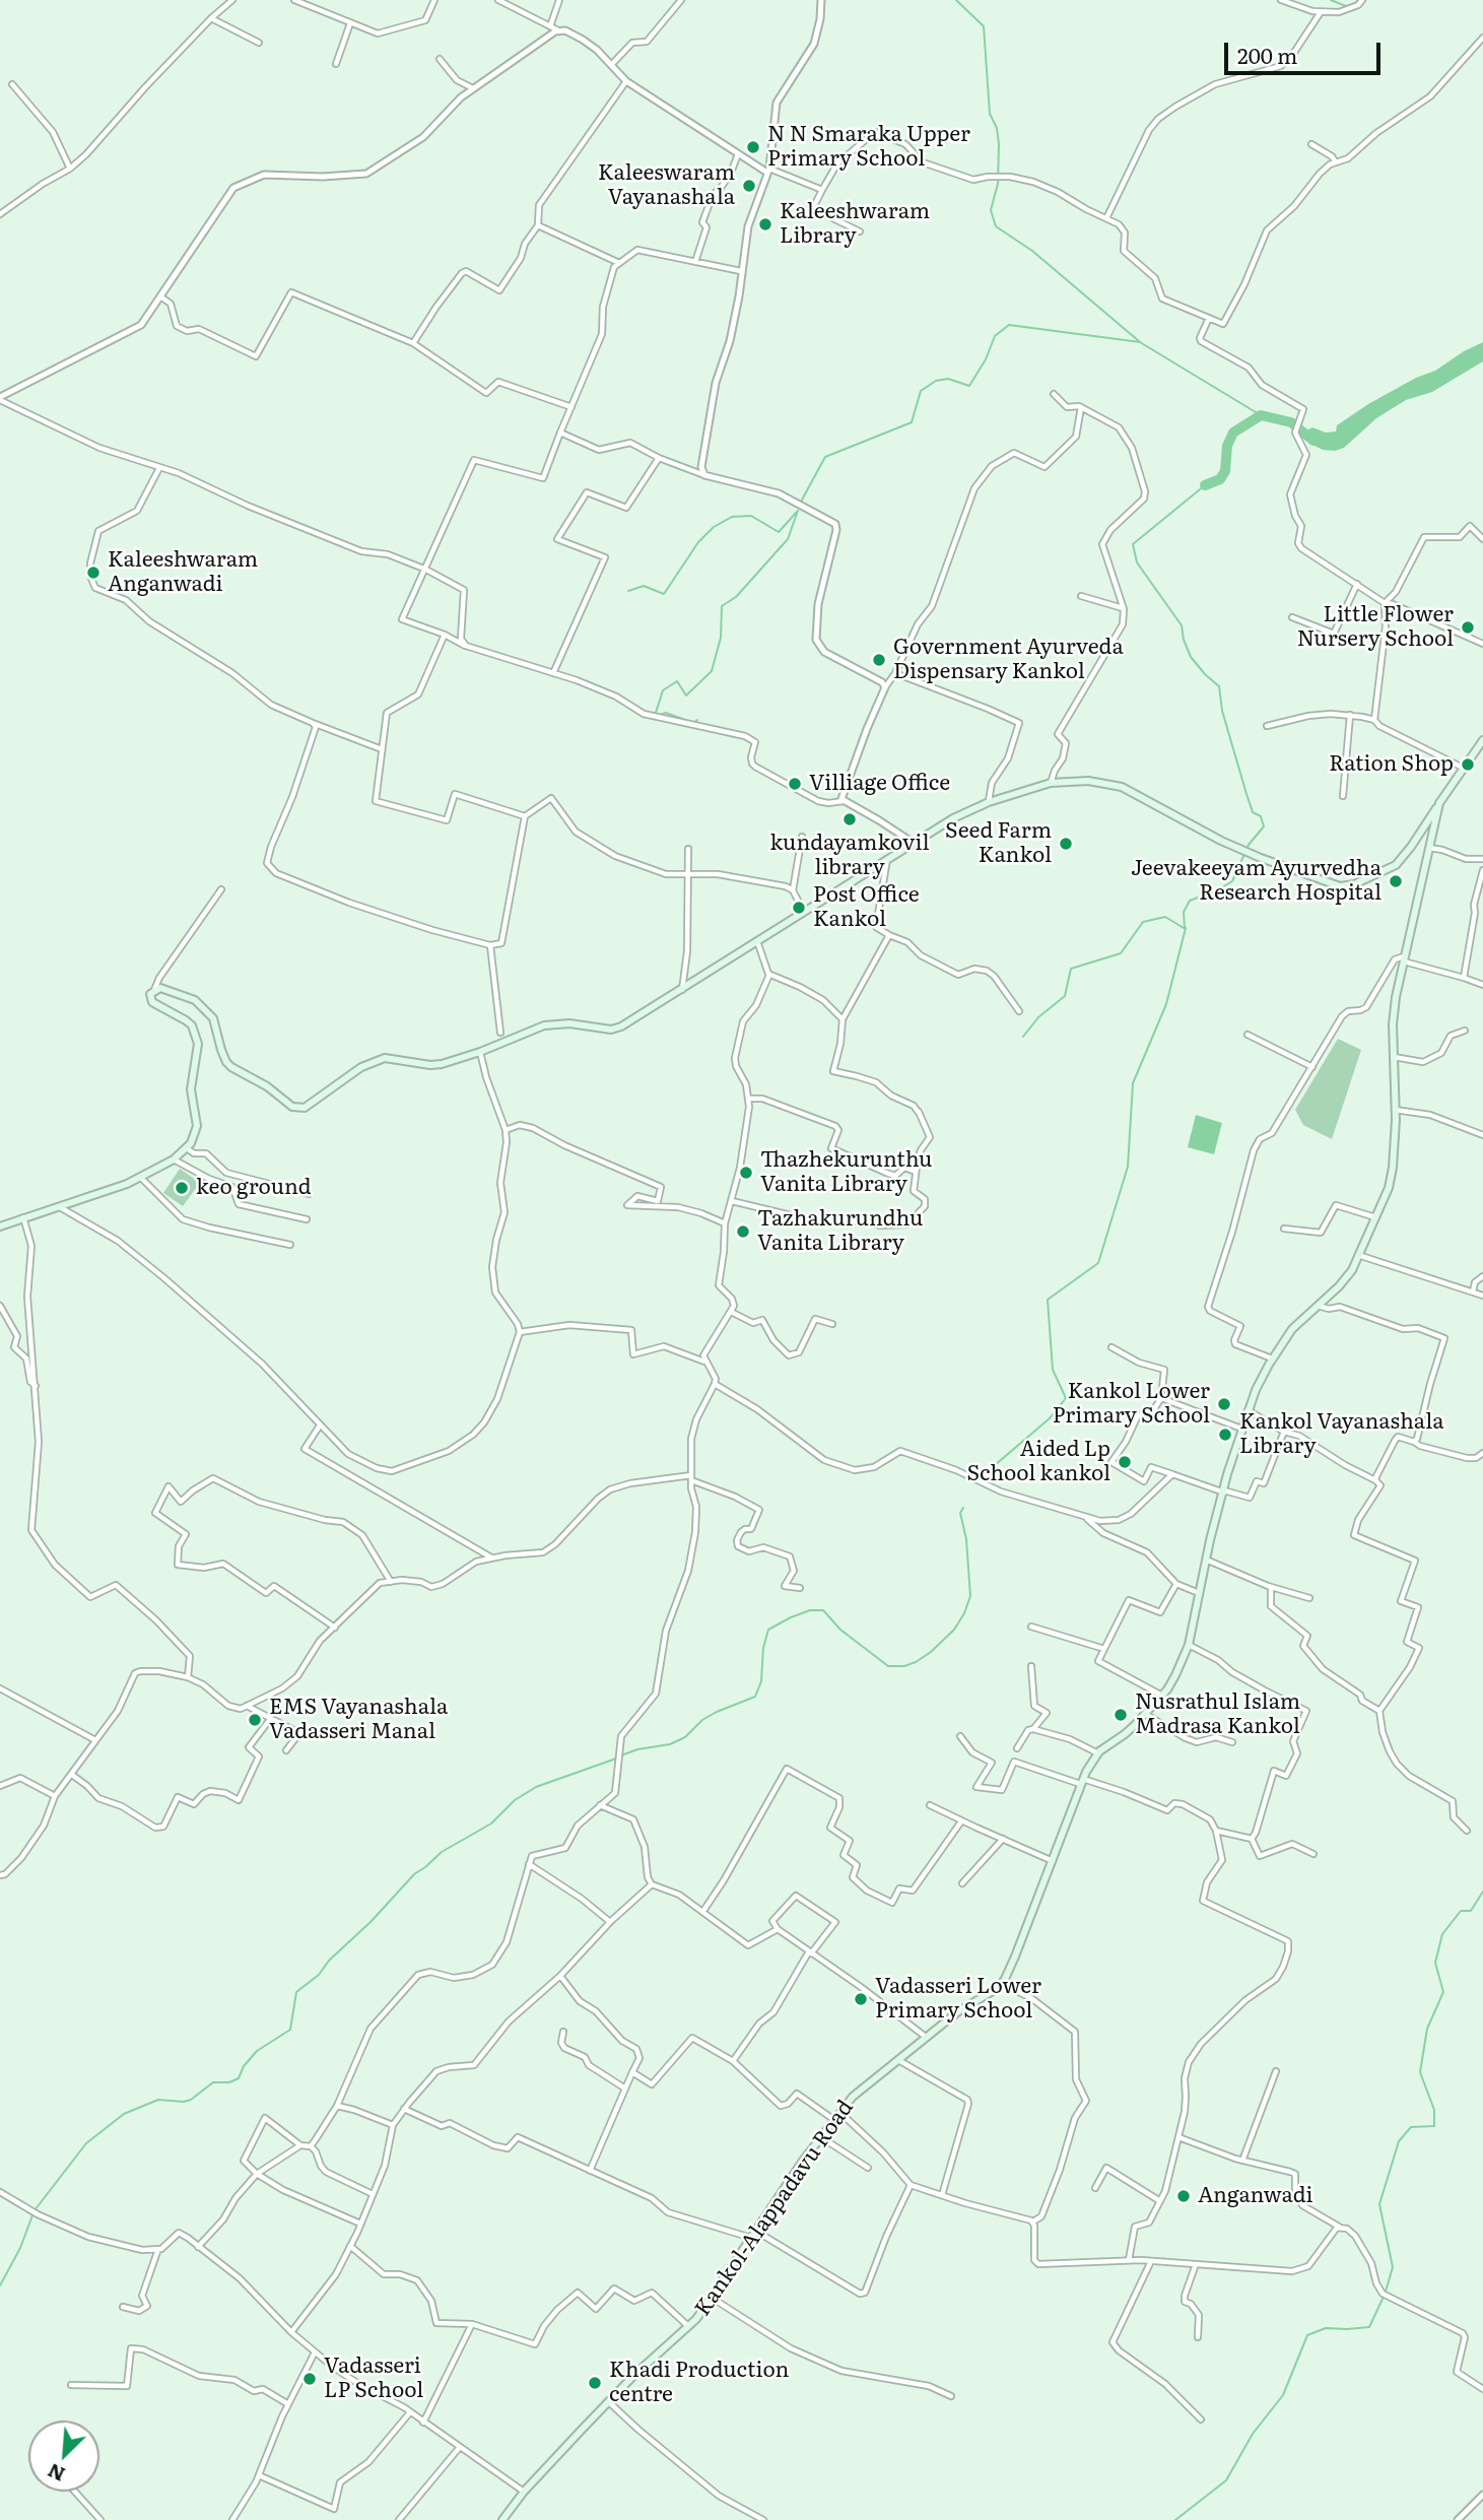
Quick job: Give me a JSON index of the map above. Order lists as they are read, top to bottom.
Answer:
{
  "streets": {
    "main road": ["Kankol-Alappadavu Road"]
  },
  "places": [
    "N N Smaraka Upper Primary School",
    "Kaleeswaram Vayanashala",
    "Kaleeshwaram Library",
    "Kaleeshwaram Anganwadi",
    "Little Flower Nursery School",
    "Government Ayurveda Dispensary Kankol",
    "Ration Shop",
    "Villiage Office",
    "kundayamkovil library",
    "Seed Farm Kankol",
    "Jeevakeeyam Ayurvedha Research Hospital",
    "Post Office Kankol",
    "Thazhekurunthu Vanita Library",
    "keo ground",
    "Tazhakurundhu Vanita Library",
    "Kankol Lower Primary School",
    "Kankol Vayanashala Library",
    "Aided Lp School kankol",
    "Nusrathul Islam Madrasa Kankol",
    "EMS Vayanashala Vadasseri Manal",
    "Vadasseri Lower Primary School",
    "Anganwadi",
    "Vadasseri LP School",
    "Khadi Production centre"
  ],
  "scale_bar": "200 m",
  "north": "bottom left"
}
